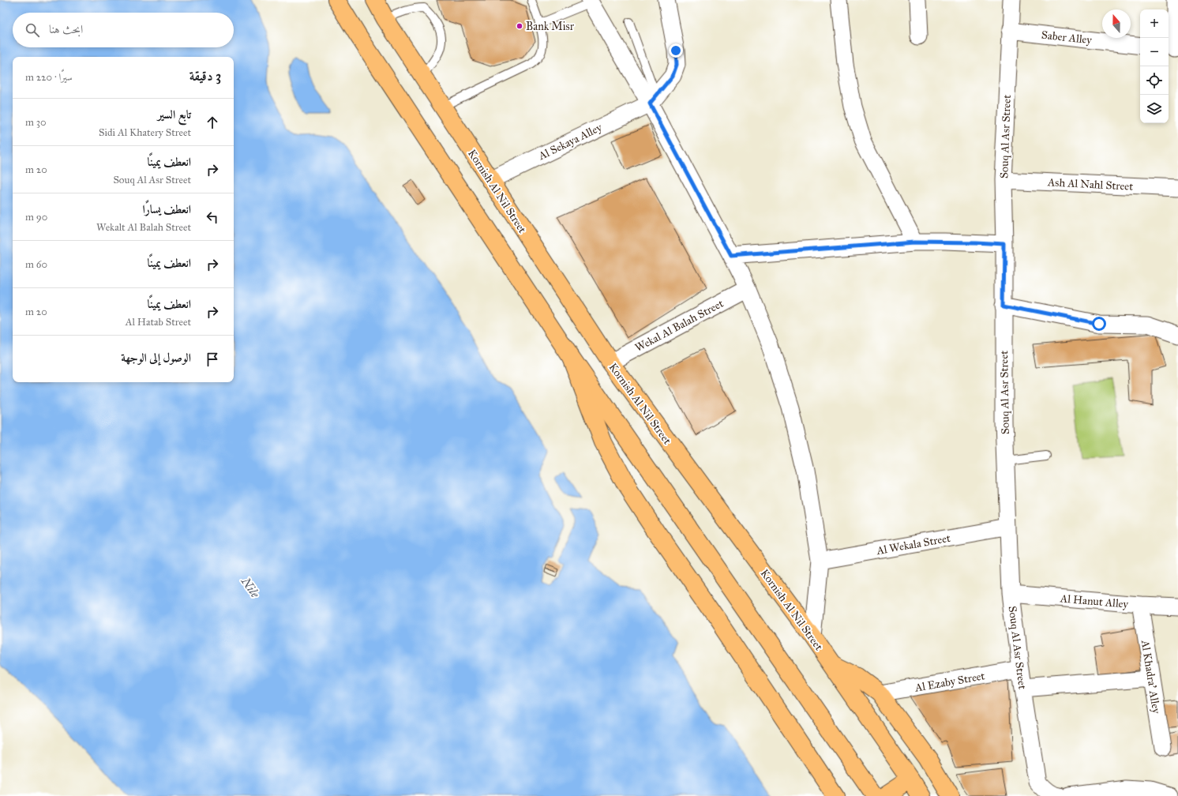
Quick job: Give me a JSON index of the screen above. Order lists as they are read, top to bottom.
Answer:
{
  "streets": {
    "highway": ["Kornish Al Nil Street"],
    "street": [
      "Saber Alley",
      "Souq Al Asr Street",
      "Al Sekaya Alley",
      "Ash Al Nahl Street",
      "Wekal Al Balah Street",
      "Al Wekala Street",
      "Al Hanut Alley",
      "Al Khadra' Alley",
      "Al Ezaby Street"
    ]
  },
  "crossings": [
    ["Saber Alley", "Souq Al Asr Street"],
    ["Souq Al Asr Street", "Ash Al Nahl Street"],
    ["Souq Al Asr Street", "Al Wekala Street"],
    ["Souq Al Asr Street", "Al Hanut Alley"],
    ["Souq Al Asr Street", "Al Ezaby Street"],
    ["Al Sekaya Alley", "Kornish Al Nil Street"],
    ["Kornish Al Nil Street", "Wekal Al Balah Street"],
    ["Al Hanut Alley", "Al Khadra' Alley"]
  ],
  "water": ["Nile"],
  "places": ["Bank Misr"],
  "north": "top",
  "page": {
    "map_buttons": ["+", "−"],
    "search": "ابحث هنا",
    "heading": ["3 دقيقة", "سيرًا · 220 m"],
    "list": [
      ["تابع السير", "Sidi Al Khatery Street", "30 m"],
      ["انعطف يمينًا", "Souq Al Asr Street", "20 m"],
      ["انعطف يسارًا", "Wekalt Al Balah Street", "90 m"],
      ["انعطف يمينًا", "60 m"],
      ["انعطف يمينًا", "Al Hatab Street", "20 m"],
      "الوصول إلى الوجهة"
    ]
  }
}
